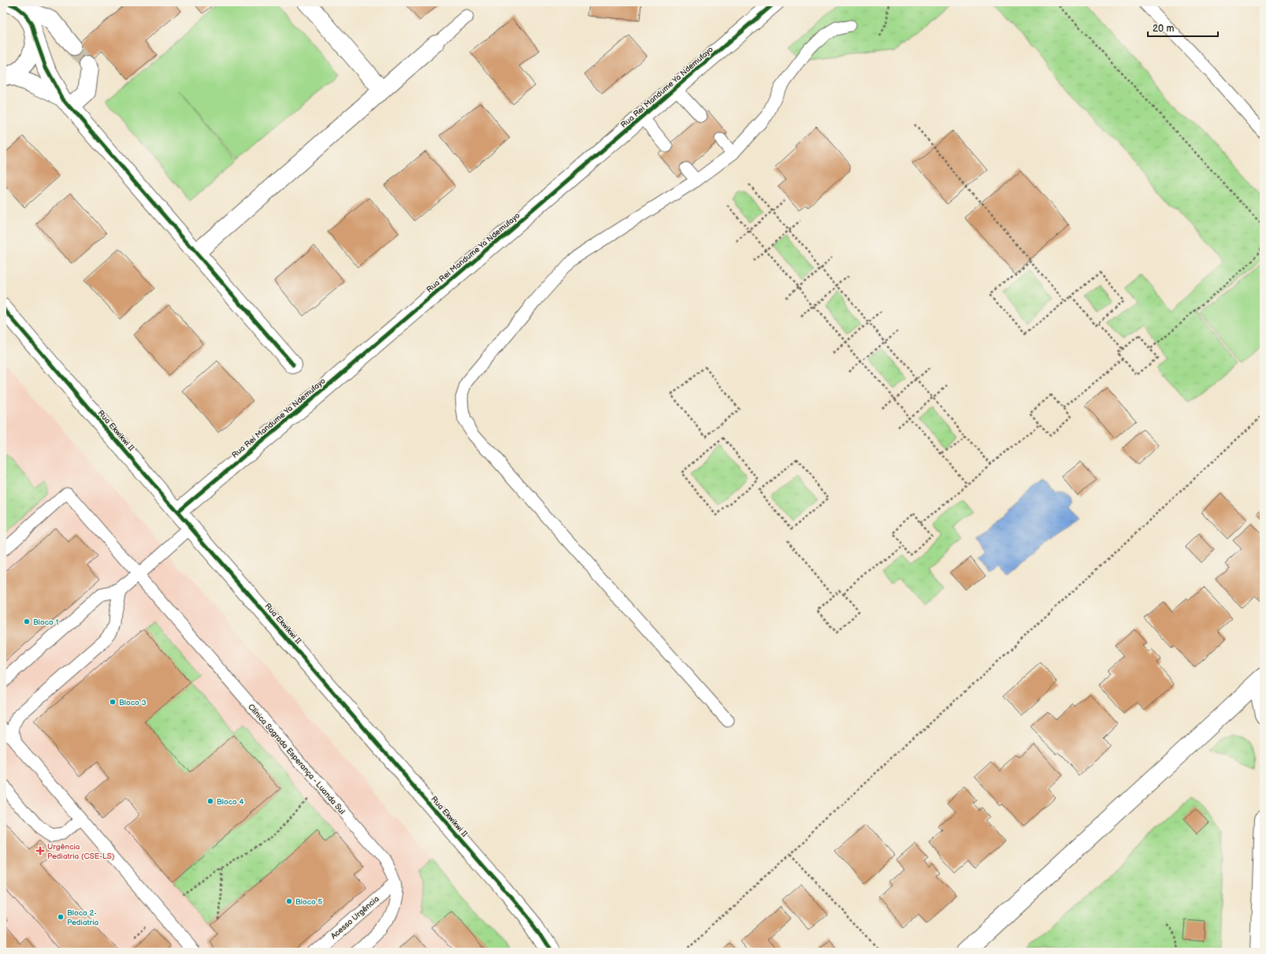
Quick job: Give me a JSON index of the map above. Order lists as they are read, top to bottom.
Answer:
{
  "streets": {
    "street": ["Rua Rei Mandume Ya Ndemufayo", "Rua Ekwikwi II"],
    "lane": ["Clínica Sagrada Esperança - Luanda Sul", "Acesso Urgência"]
  },
  "crossings": [
    ["Rua Rei Mandume Ya Ndemufayo", "Rua Ekwikwi II"],
    ["Clínica Sagrada Esperança - Luanda Sul", "Acesso Urgência"]
  ],
  "places": {
    "other": [
      "Bloco 1",
      "Bloco 3",
      "Bloco 4",
      "Bloco 5",
      "Bloco 2- Pediatria"
    ],
    "health": ["Urgência Pediatria (CSE-LS)"]
  },
  "scale_bar": "20 m"
}
